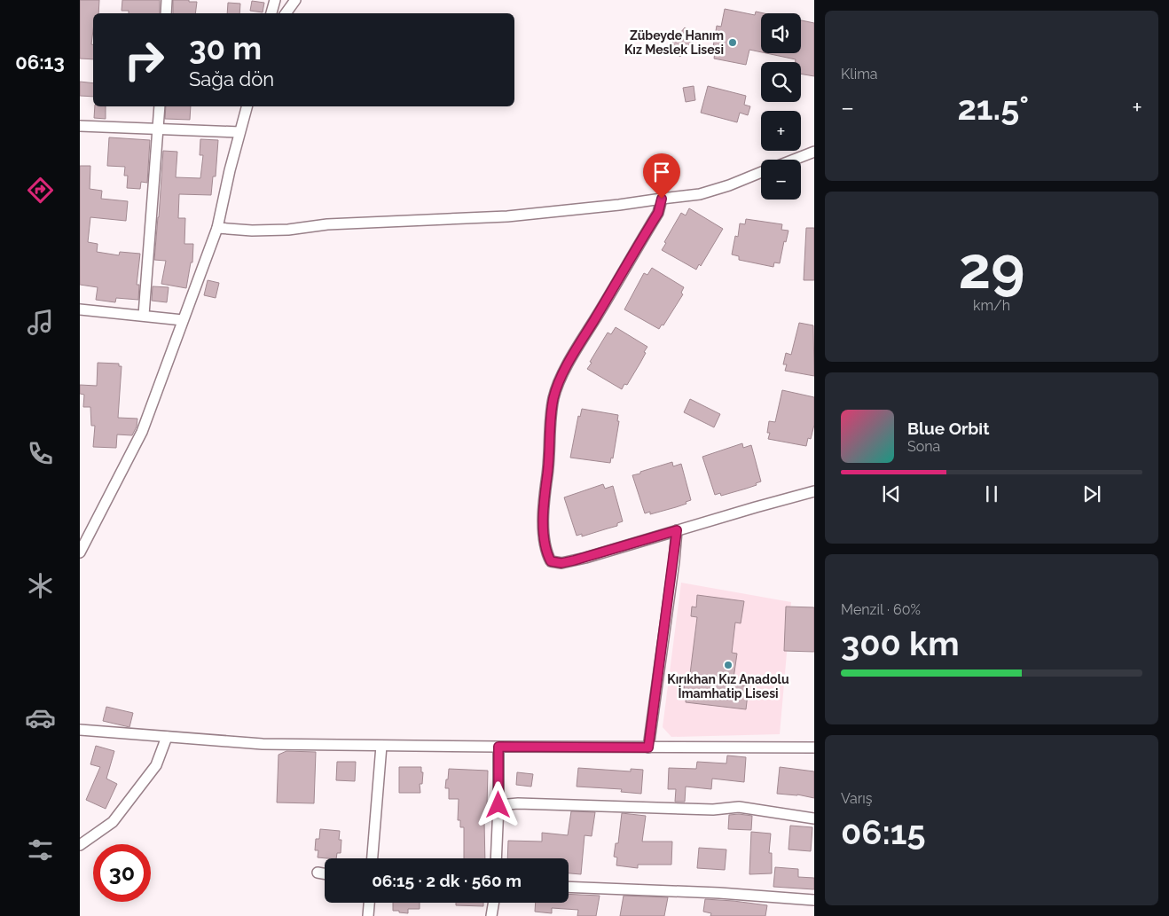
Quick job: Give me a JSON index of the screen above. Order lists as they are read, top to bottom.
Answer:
{
  "places": ["Zübeyde Hanım Kız Meslek Lisesi", "Kırıkhan Kız Anadolu İmamhatip Lisesi"],
  "page": {
    "tabs": "06:13",
    "tile": [
      "Klima",
      ["29", "km/h"],
      ["Menzil · 60%", "300 km"],
      ["Varış", "06:15"]
    ],
    "map_buttons": ["+", "−"],
    "turn": ["30 m", "Sağa dön"],
    "heat": ["−", "21.5°", "+"],
    "song": ["Blue Orbit", "Sona"],
    "limit": "30",
    "trip": "06:15 · 2 dk · 560 m"
  }
}
